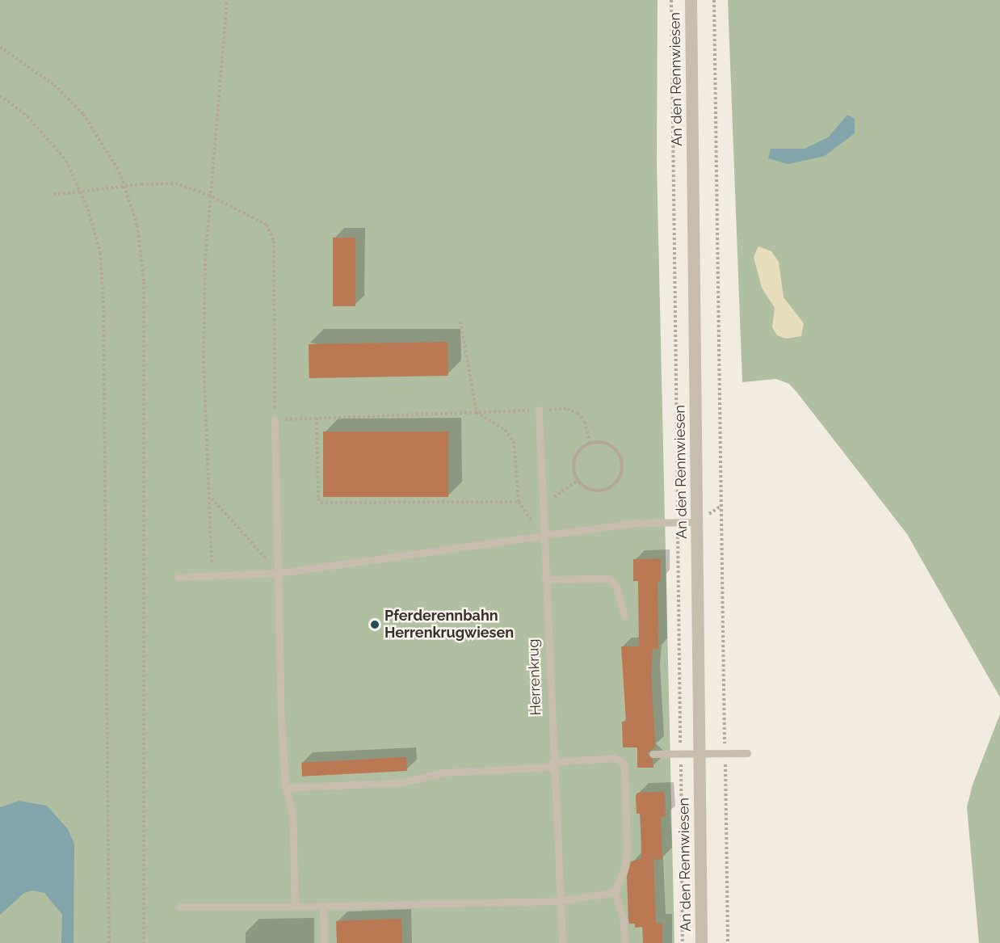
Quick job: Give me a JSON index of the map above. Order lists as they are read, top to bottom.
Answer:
{
  "streets": {
    "street": ["An den Rennwiesen"],
    "lane": ["Herrenkrug"]
  },
  "places": ["Pferderennbahn Herrenkrugwiesen"]
}
